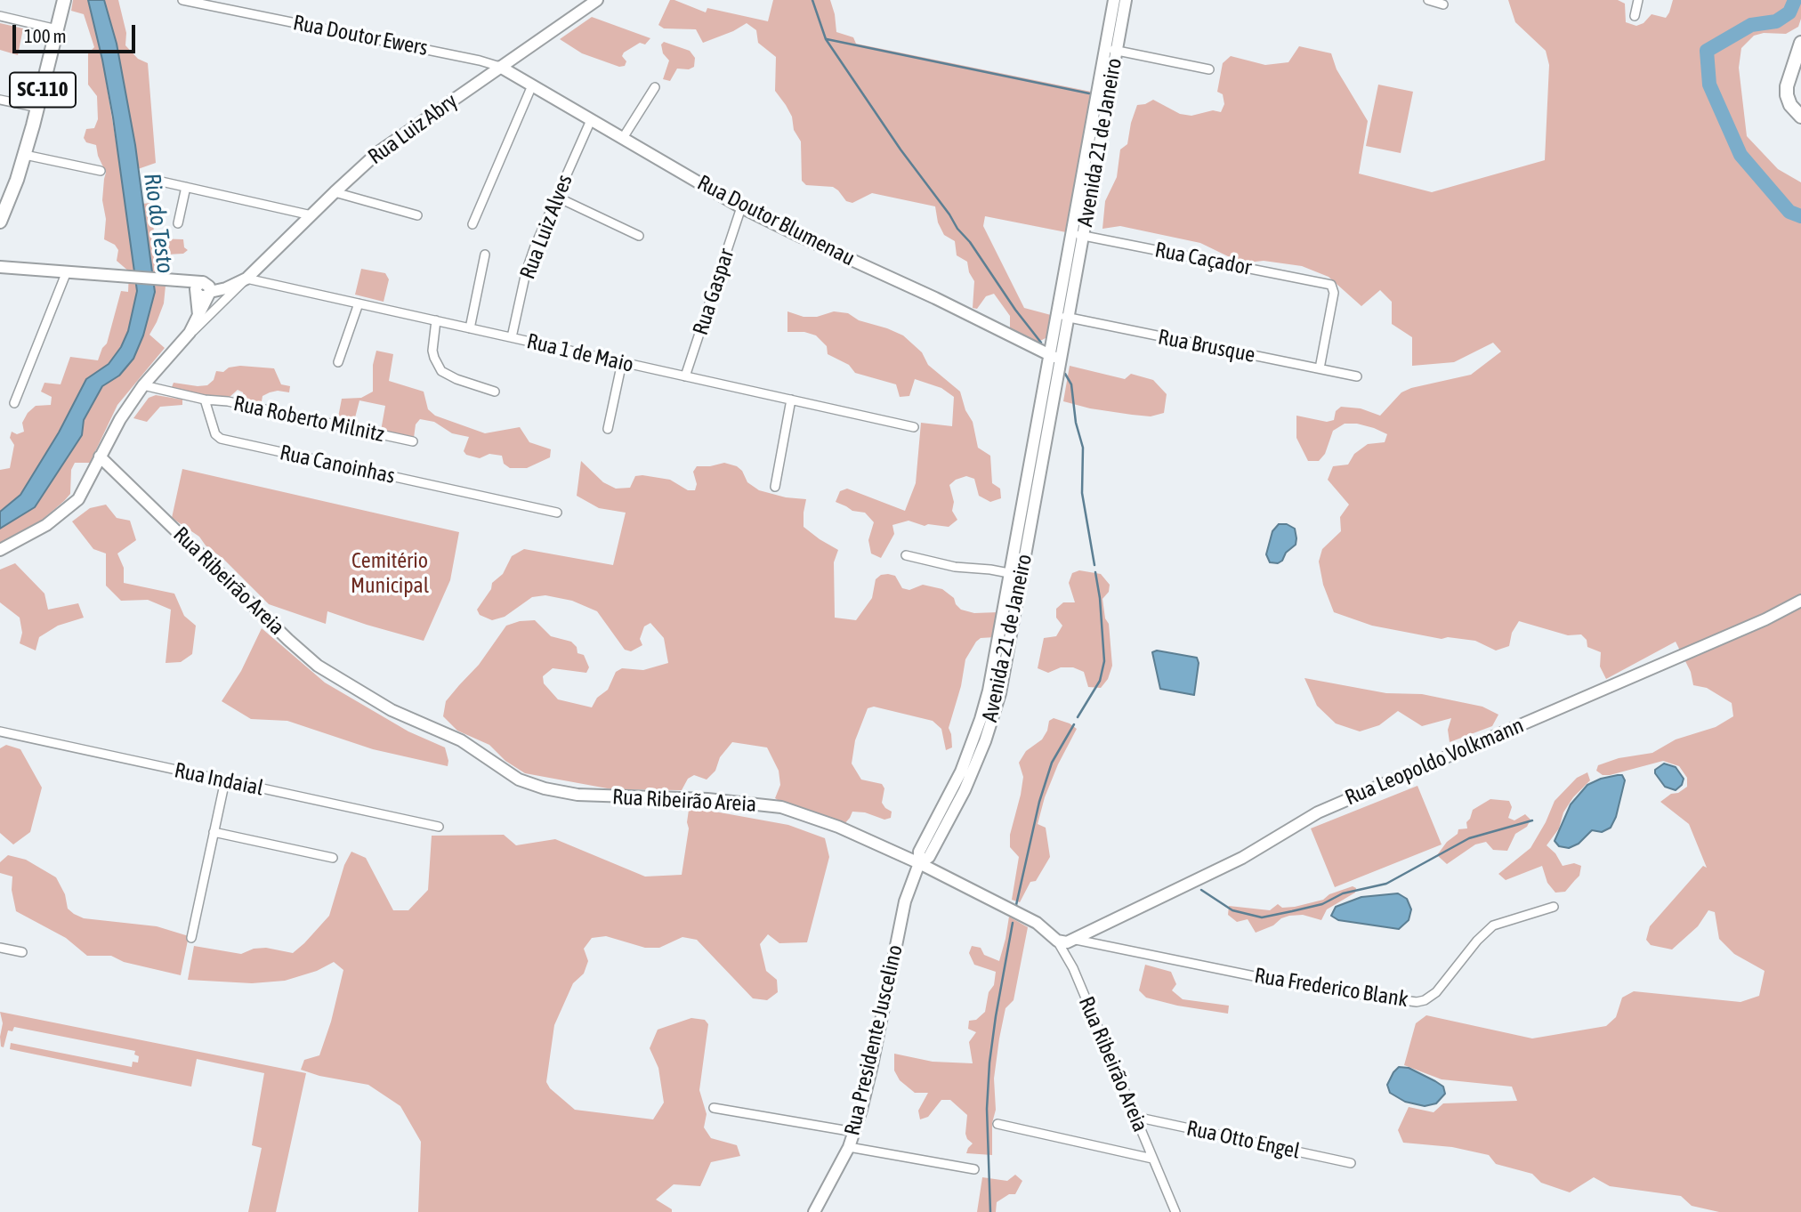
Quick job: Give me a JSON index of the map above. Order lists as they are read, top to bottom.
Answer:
{
  "streets": {
    "main road": ["SC-110"],
    "street": [
      "Rua Doutor Ewers",
      "Rua Luiz Abry",
      "Avenida 21 de Janeiro",
      "Rua Doutor Blumenau",
      "Rua Luiz Alves",
      "Rua Caçador",
      "Rua Gaspar",
      "Rua Brusque",
      "Rua 1 de Maio",
      "Rua Roberto Milnitz",
      "Rua Canoinhas",
      "Rua Ribeirão Areia",
      "Rua Leopoldo Volkmann",
      "Rua Indaial",
      "Rua Frederico Blank",
      "Rua Presidente Juscelino",
      "Rua Otto Engel"
    ]
  },
  "crossings": [
    ["Rua Doutor Ewers", "Rua Luiz Abry"],
    ["Rua Doutor Ewers", "Rua Doutor Blumenau"],
    ["Rua Luiz Abry", "Rua Doutor Blumenau"],
    ["Rua Luiz Abry", "Rua 1 de Maio"],
    ["Avenida 21 de Janeiro", "Rua Doutor Blumenau"],
    ["Avenida 21 de Janeiro", "Rua Caçador"],
    ["Avenida 21 de Janeiro", "Rua Brusque"],
    ["Avenida 21 de Janeiro", "Rua Ribeirão Areia"],
    ["Avenida 21 de Janeiro", "Rua Presidente Juscelino"],
    ["Rua Doutor Blumenau", "Rua Luiz Alves"],
    ["Rua Doutor Blumenau", "Rua Gaspar"],
    ["Rua Luiz Alves", "Rua 1 de Maio"],
    ["Rua Caçador", "Rua Brusque"],
    ["Rua Gaspar", "Rua 1 de Maio"],
    ["Rua Roberto Milnitz", "Rua Canoinhas"],
    ["Rua Ribeirão Areia", "Rua Presidente Juscelino"],
    ["Rua Ribeirão Areia", "Rua Otto Engel"],
    ["Rua Leopoldo Volkmann", "Rua Frederico Blank"]
  ],
  "water": ["Rio do Testo"],
  "parks": ["Cemitério Municipal"],
  "scale_bar": "100 m"
}
